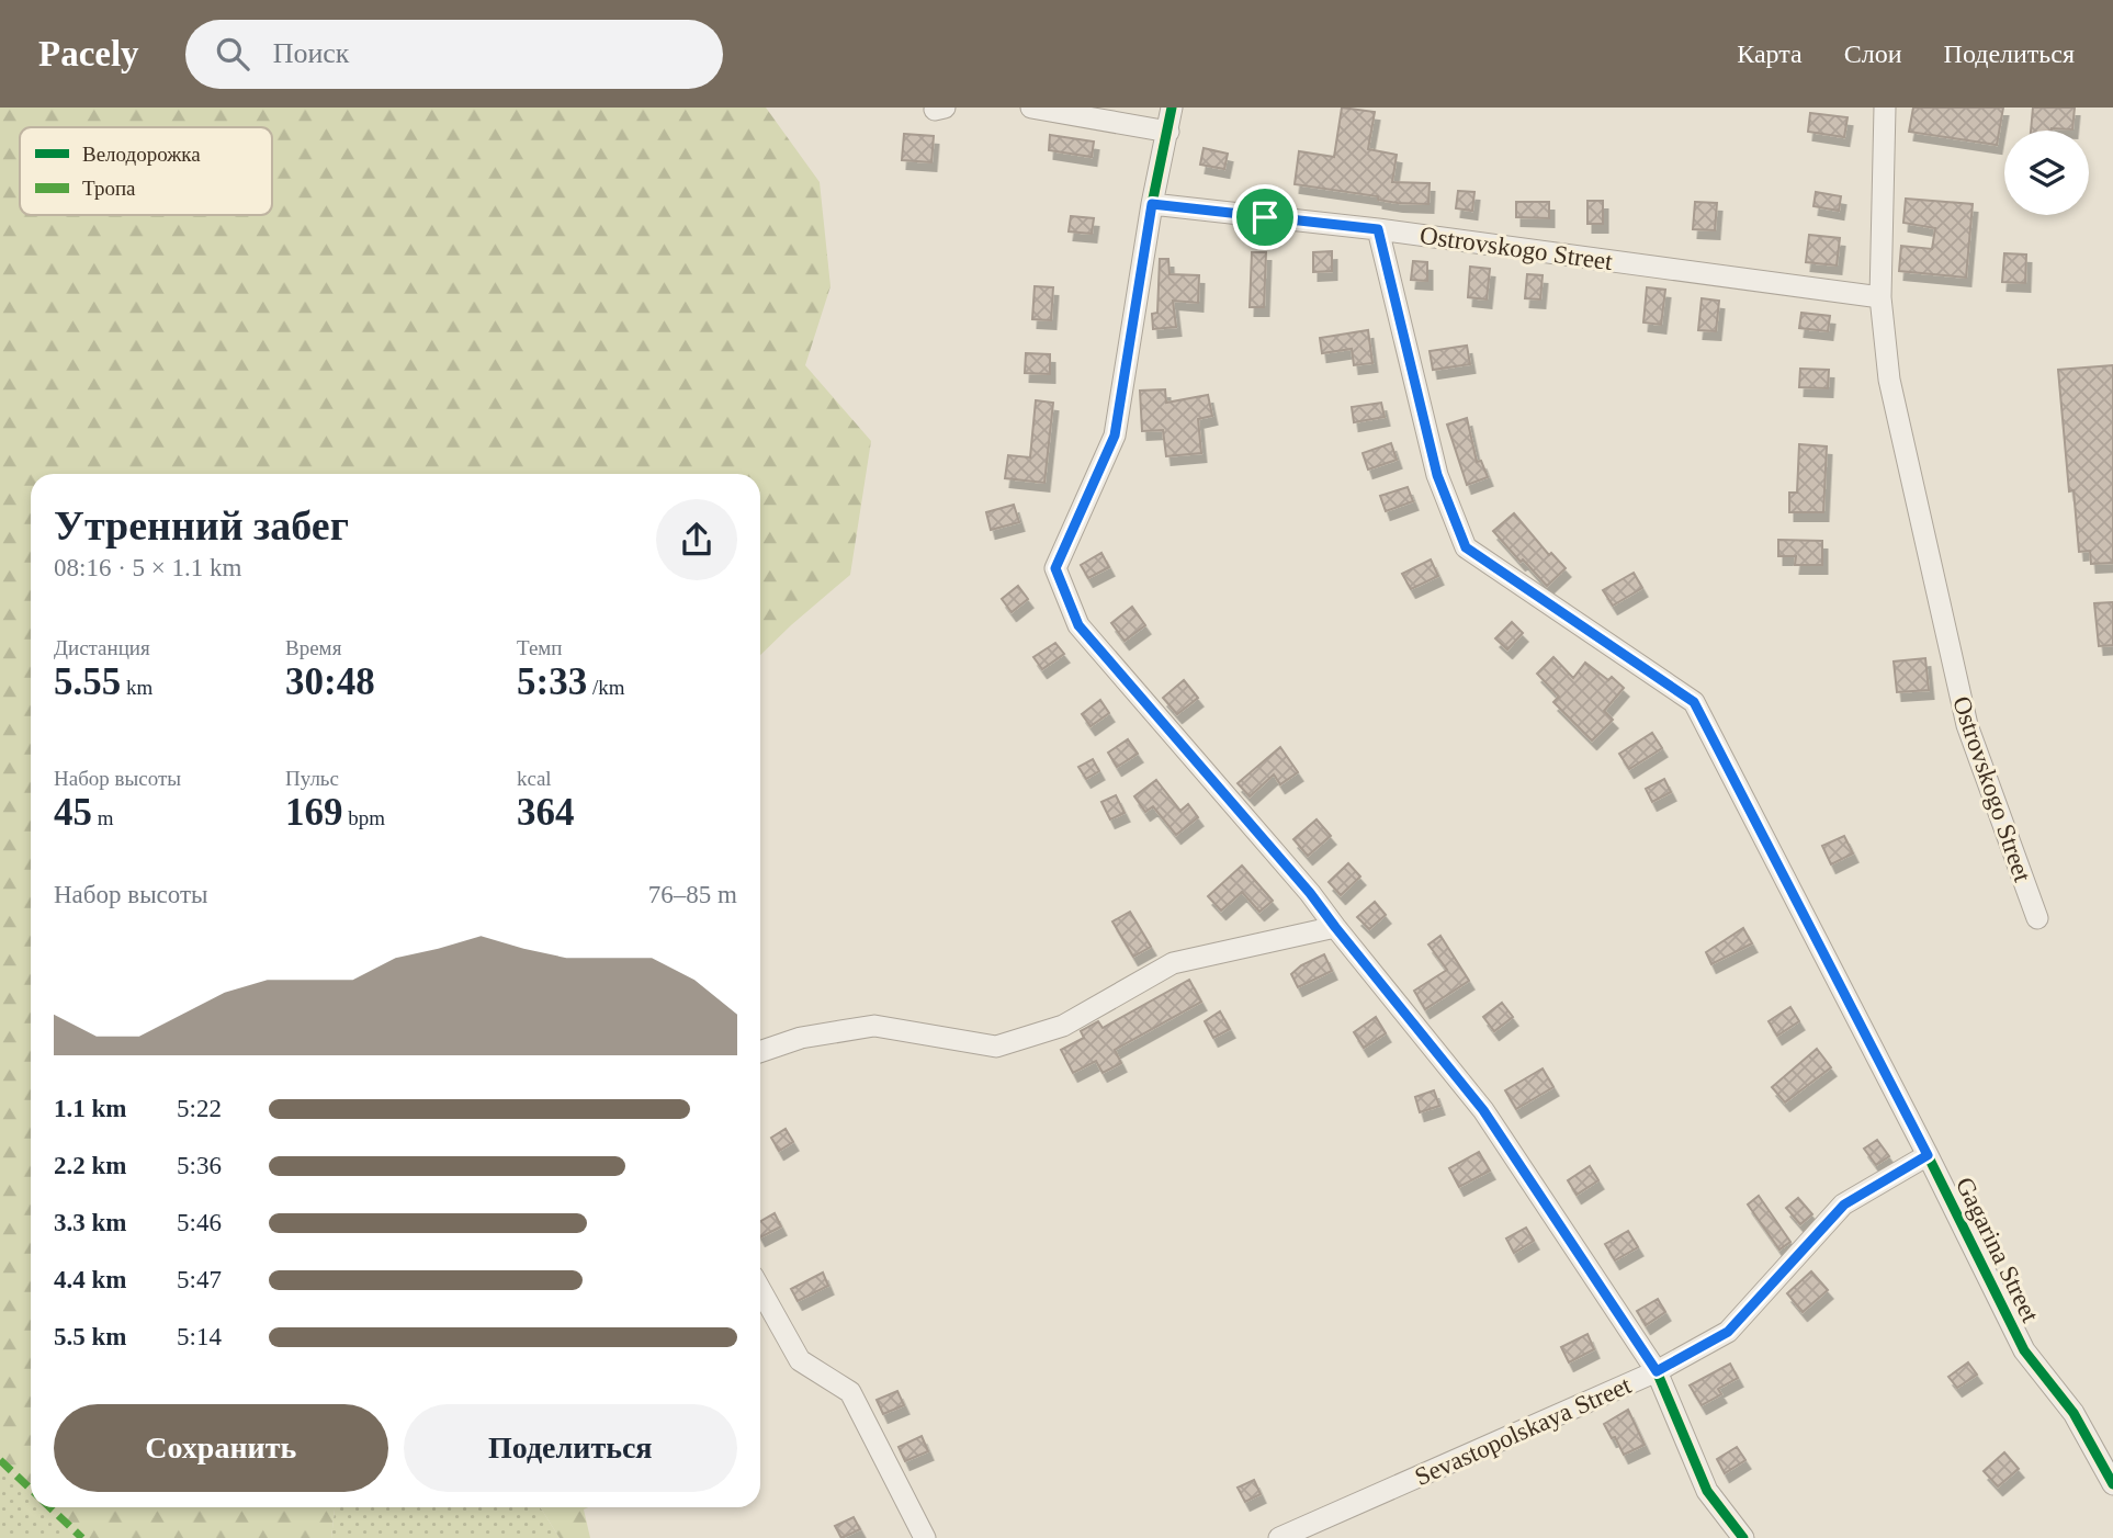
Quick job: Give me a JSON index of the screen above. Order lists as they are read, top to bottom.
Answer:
{
  "streets": {
    "street": ["Ostrovskogo Street", "Gagarina Street", "Sevastopolskaya Street"]
  },
  "crossings": [
    ["Ostrovskogo Street", "Gagarina Street"],
    ["Gagarina Street", "Sevastopolskaya Street"]
  ],
  "legend": ["Велодорожка", "Тропа"],
  "page": {
    "header": "Pacely",
    "search": "Поиск",
    "nav": ["Карта", "Слои", "Поделиться"],
    "heading": ["Утренний забег", "08:16 · 5 × 1.1 km"],
    "stats": [
      ["Дистанция", "5.55 km"],
      ["Время", "30:48"],
      ["Темп", "5:33 /km"],
      ["Набор высоты", "45 m"],
      ["Пульс", "169 bpm"],
      ["kcal", "364"]
    ],
    "chart": ["Набор высоты", "76–85 m"],
    "list": [
      {
        "name": "1.1 km",
        "note": "5:22"
      },
      {
        "name": "2.2 km",
        "note": "5:36"
      },
      {
        "name": "3.3 km",
        "note": "5:46"
      },
      {
        "name": "4.4 km",
        "note": "5:47"
      },
      {
        "name": "5.5 km",
        "note": "5:14"
      }
    ],
    "buttons": ["Сохранить", "Поделиться"]
  }
}
